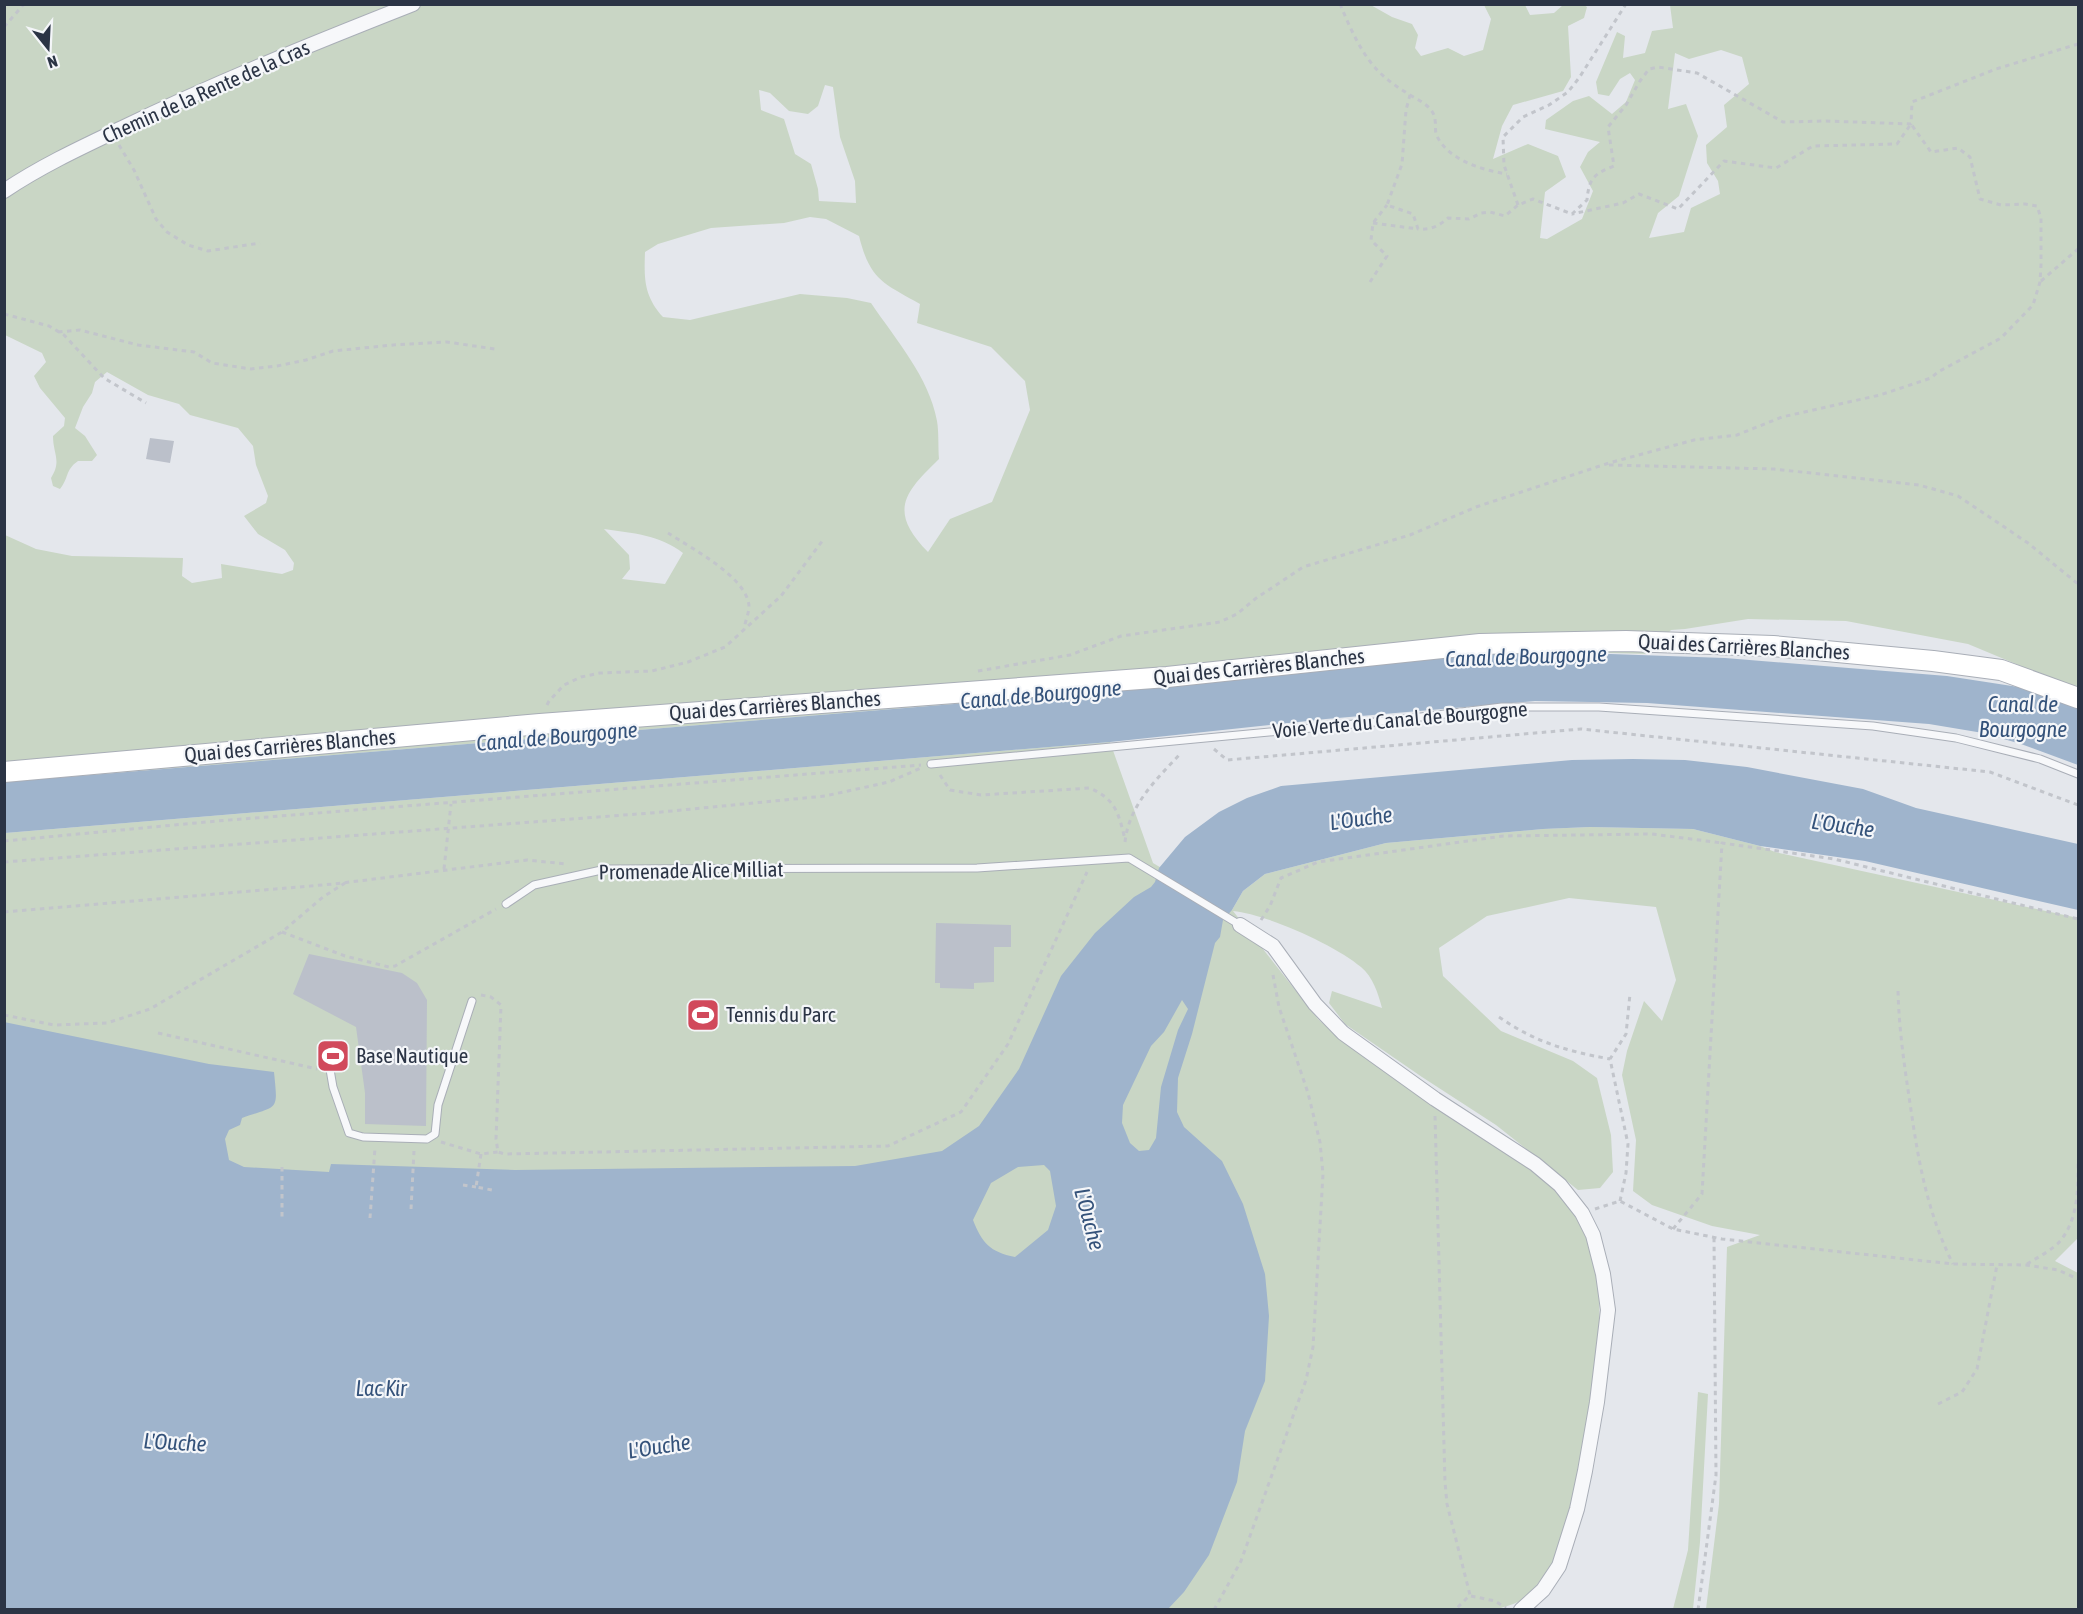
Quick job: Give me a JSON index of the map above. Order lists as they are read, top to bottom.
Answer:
{
  "streets": {
    "street": ["Chemin de la Rente de la Cras", "Quai des Carrières Blanches"],
    "lane": ["Voie Verte du Canal de Bourgogne", "Promenade Alice Milliat"]
  },
  "water": ["Canal de Bourgogne", "L'Ouche", "Lac Kir"],
  "places": {
    "sports": ["Tennis du Parc", "Base Nautique"]
  },
  "north": "bottom"
}
